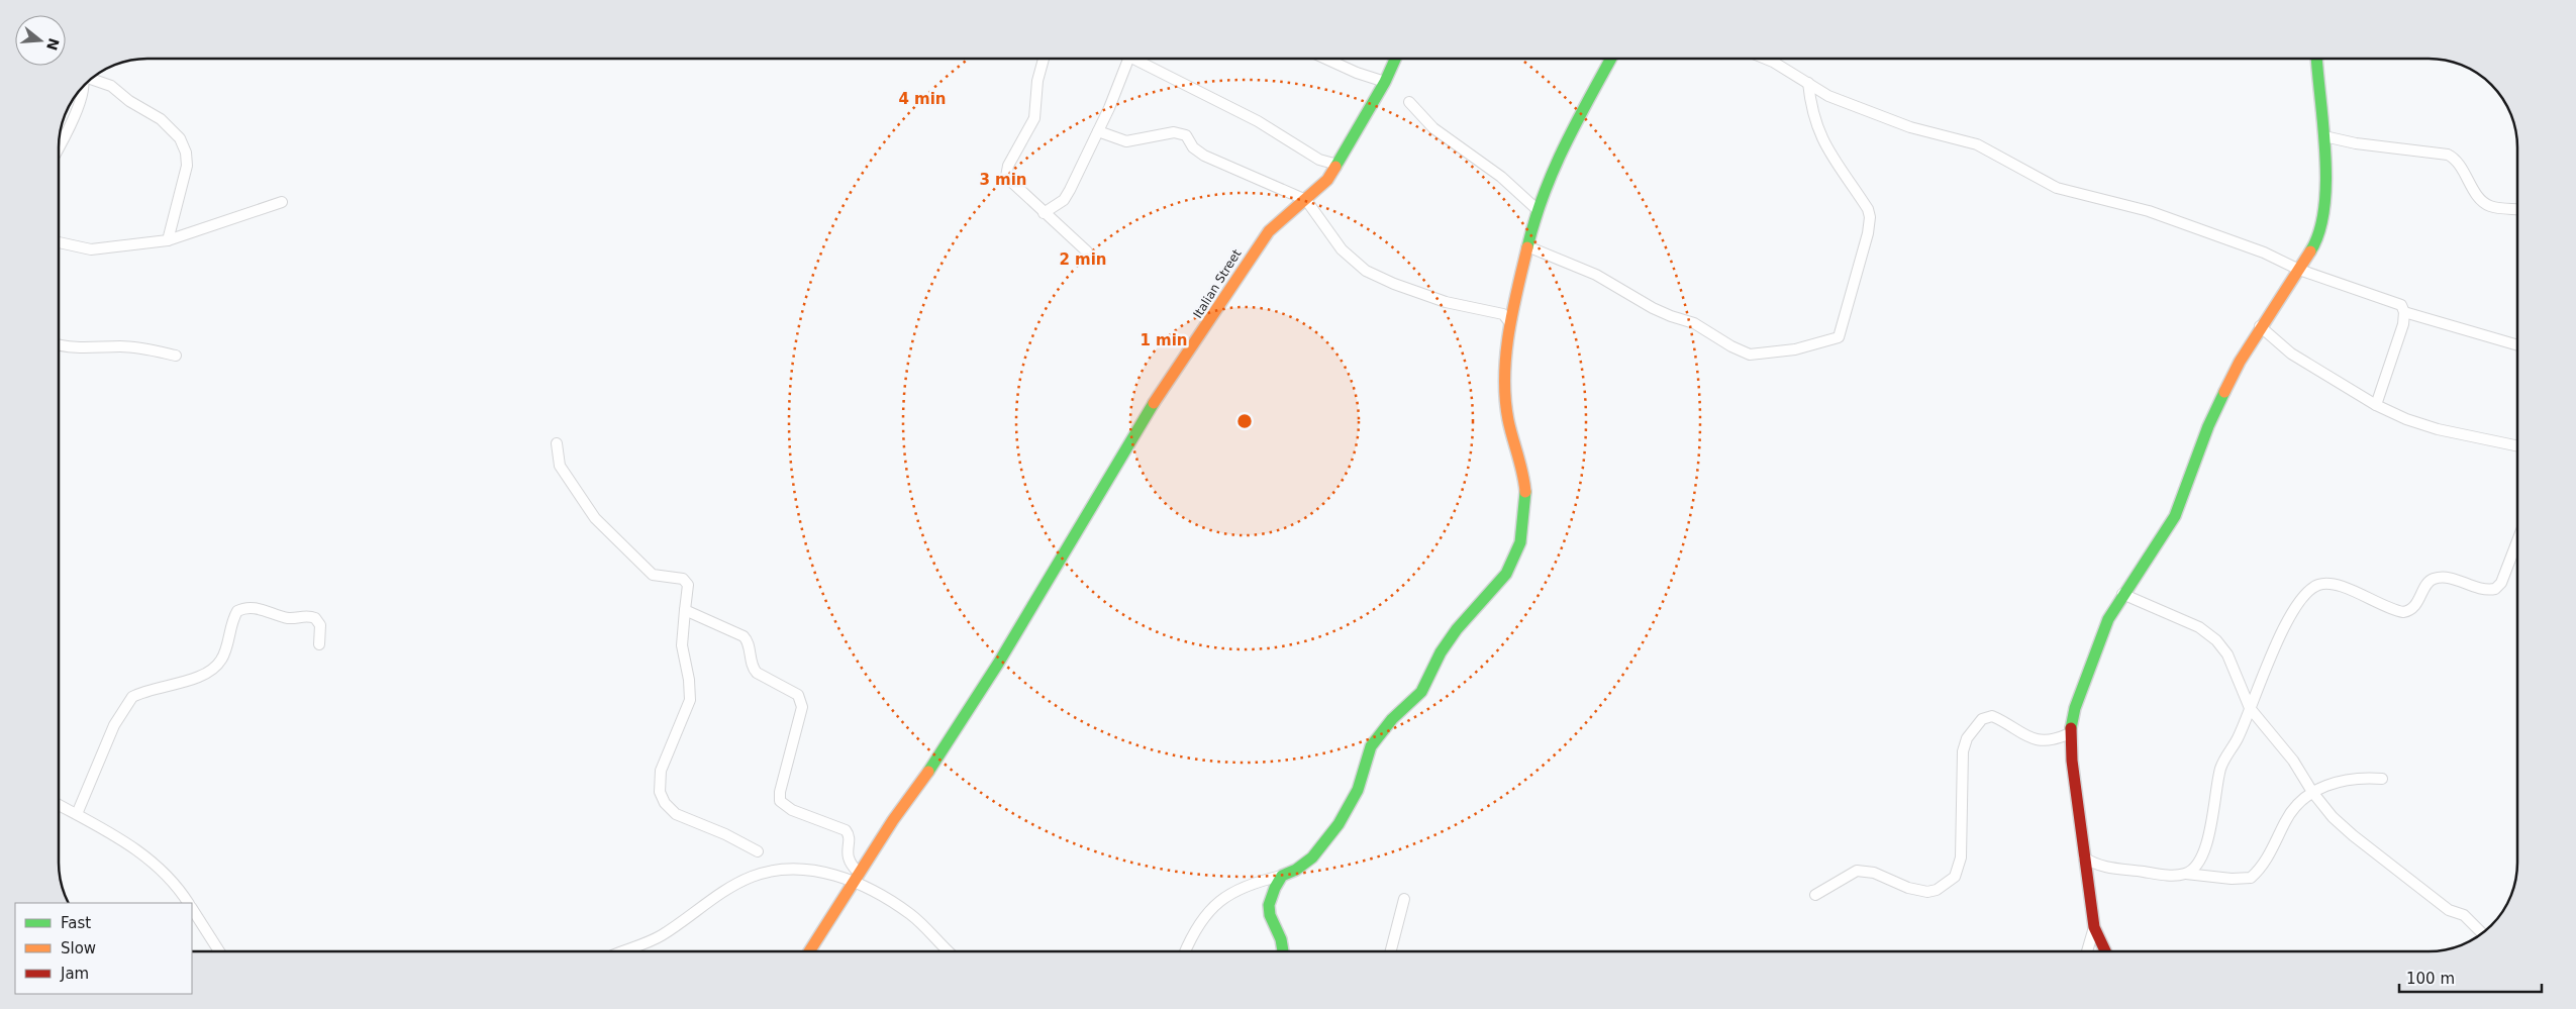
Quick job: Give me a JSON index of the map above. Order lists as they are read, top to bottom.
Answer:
{
  "streets": {
    "street": ["Italian Street"]
  },
  "legend": ["Fast", "Slow", "Jam"],
  "scale_bar": "100 m",
  "north": "right",
  "rings": [
    "4 min",
    "3 min",
    "2 min",
    "1 min"
  ]
}
